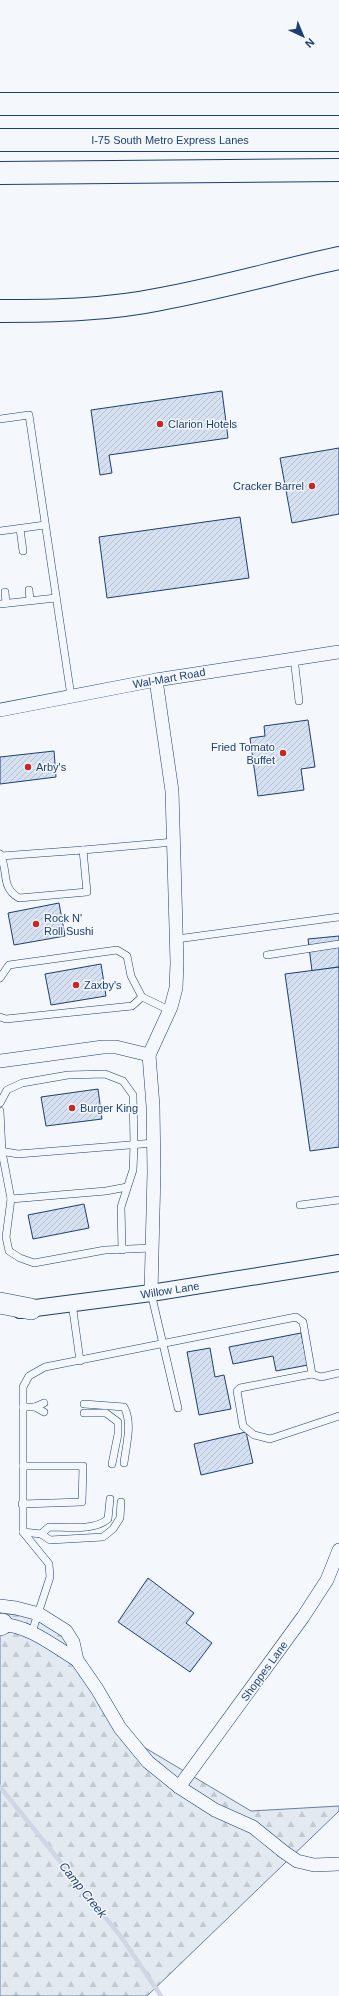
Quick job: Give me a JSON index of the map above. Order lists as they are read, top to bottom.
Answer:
{
  "streets": {
    "highway": ["I-75 South Metro Express Lanes"],
    "street": ["Wal-Mart Road", "Willow Lane", "Shoppes Lane"]
  },
  "water": ["Camp Creek"],
  "places": [
    "Clarion Hotels",
    "Cracker Barrel",
    "Fried Tomato Buffet",
    "Arby's",
    "Rock N' Roll Sushi",
    "Zaxby's",
    "Burger King"
  ],
  "north": "bottom right"
}
